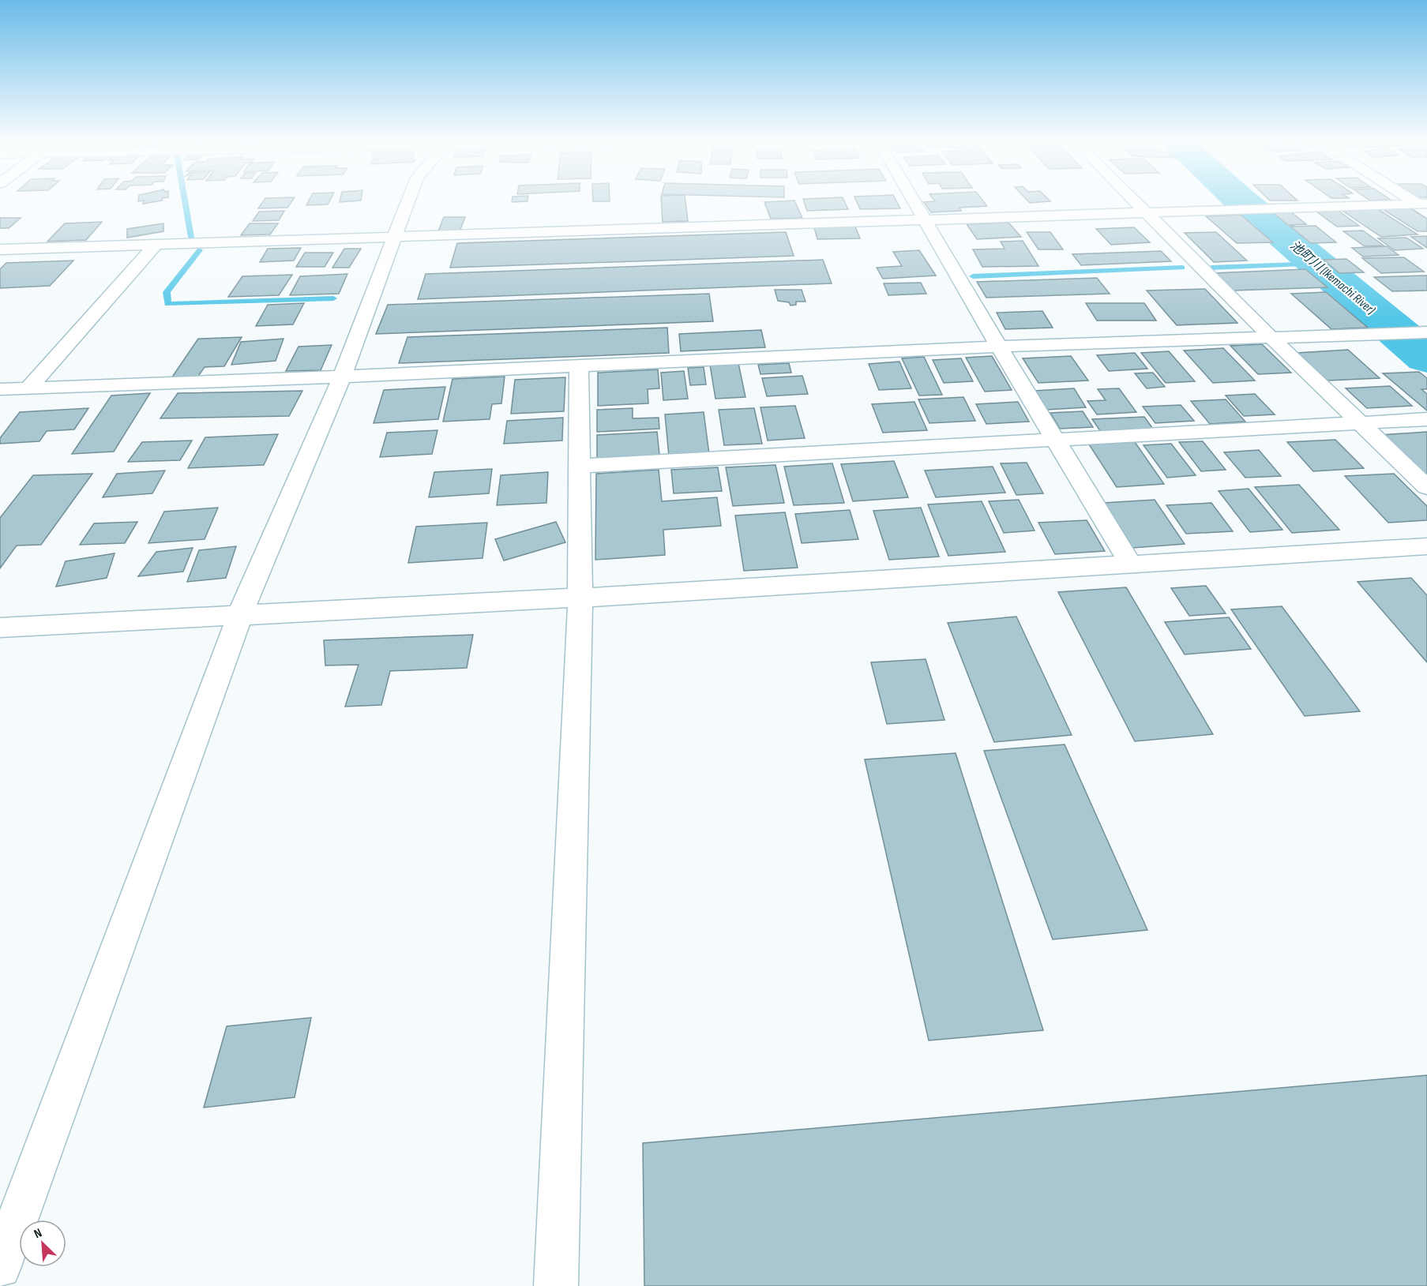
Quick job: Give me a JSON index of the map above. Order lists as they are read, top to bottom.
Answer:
{
  "water": ["池町川 (Ikemachi River)"],
  "north": "top left"
}
